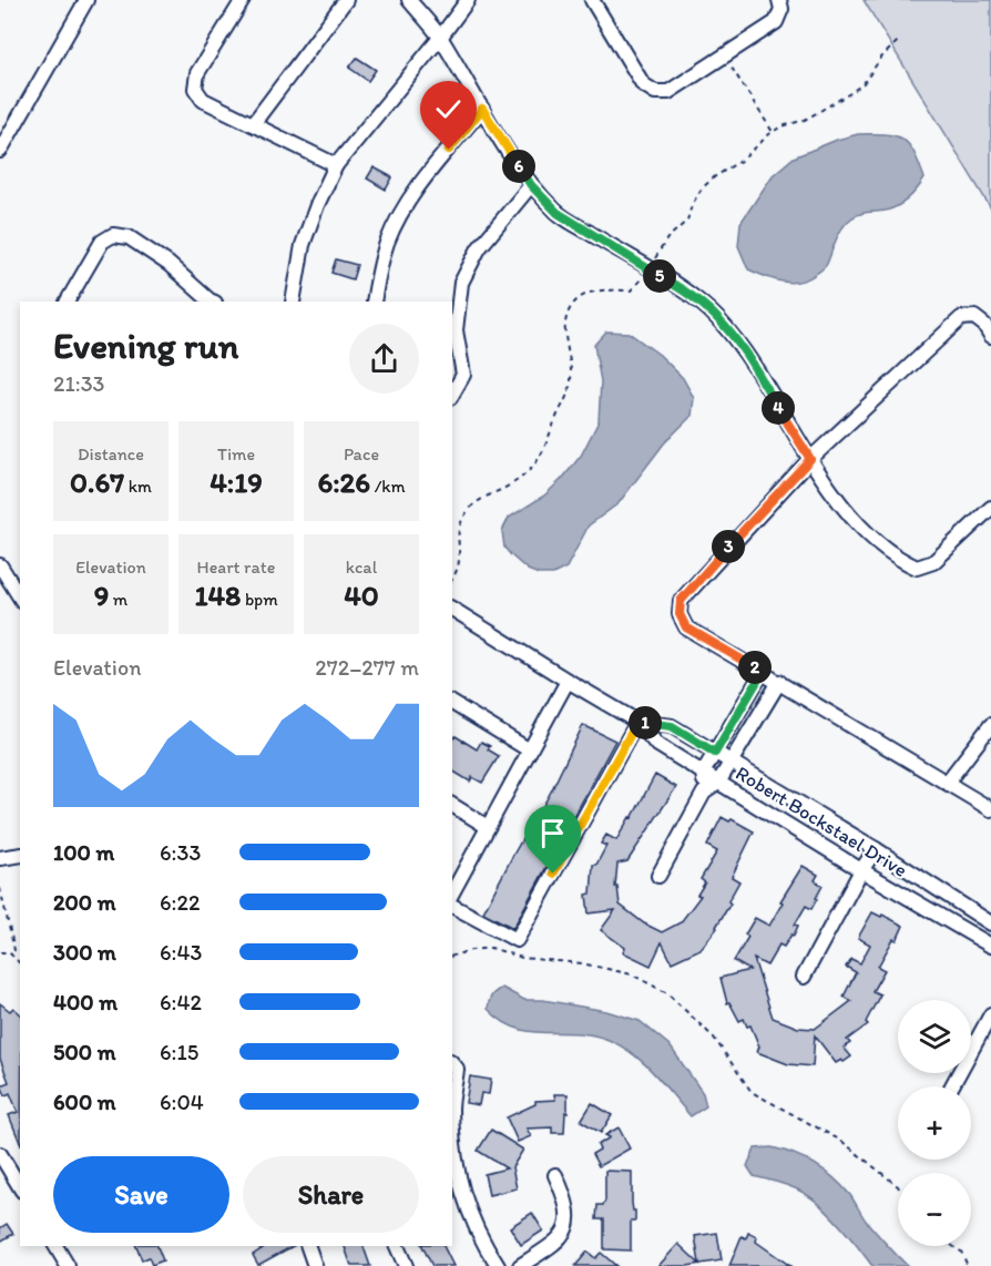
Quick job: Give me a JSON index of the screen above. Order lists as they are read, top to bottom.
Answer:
{
  "streets": {
    "street": ["Robert Bockstael Drive"]
  },
  "page": {
    "pins": [
      "6",
      "5",
      "4",
      "3",
      "2",
      "1"
    ],
    "heading": ["Evening run", "21:33"],
    "stats": [
      ["Distance", "0.67 km"],
      ["Time", "4:19"],
      ["Pace", "6:26 /km"],
      ["Elevation", "9 m"],
      ["Heart rate", "148 bpm"],
      ["kcal", "40"]
    ],
    "chart": ["Elevation", "272–277 m"],
    "list": [
      {
        "name": "100 m",
        "note": "6:33"
      },
      {
        "name": "200 m",
        "note": "6:22"
      },
      {
        "name": "300 m",
        "note": "6:43"
      },
      {
        "name": "400 m",
        "note": "6:42"
      },
      {
        "name": "500 m",
        "note": "6:15"
      },
      {
        "name": "600 m",
        "note": "6:04"
      }
    ],
    "map_buttons": ["+", "−"],
    "buttons": ["Save", "Share"]
  }
}
